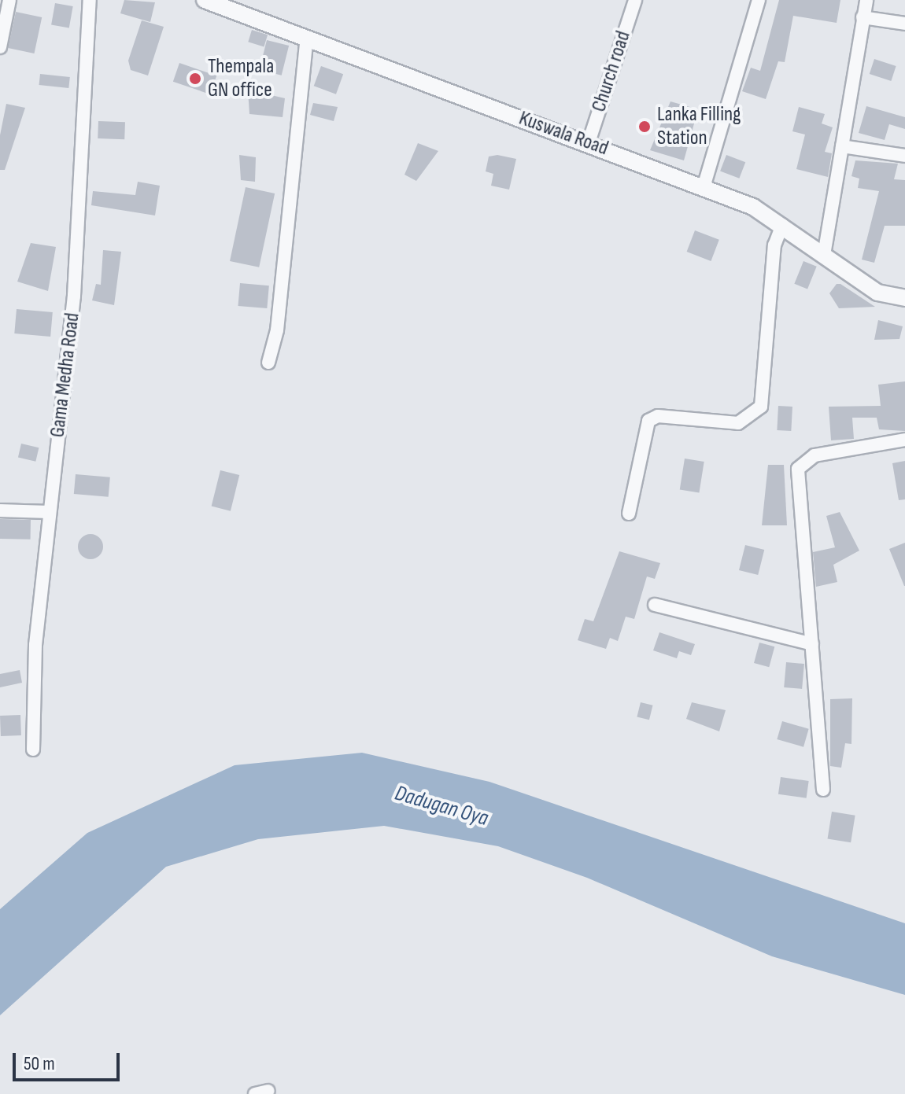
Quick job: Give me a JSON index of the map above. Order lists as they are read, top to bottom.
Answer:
{
  "streets": {
    "street": ["Church road", "Kuswala Road", "Gama Medha Road"]
  },
  "crossings": [
    ["Church road", "Kuswala Road"]
  ],
  "water": ["Dadugan Oya"],
  "places": ["Thempala GN office", "Lanka Filling Station"],
  "scale_bar": "50 m"
}
